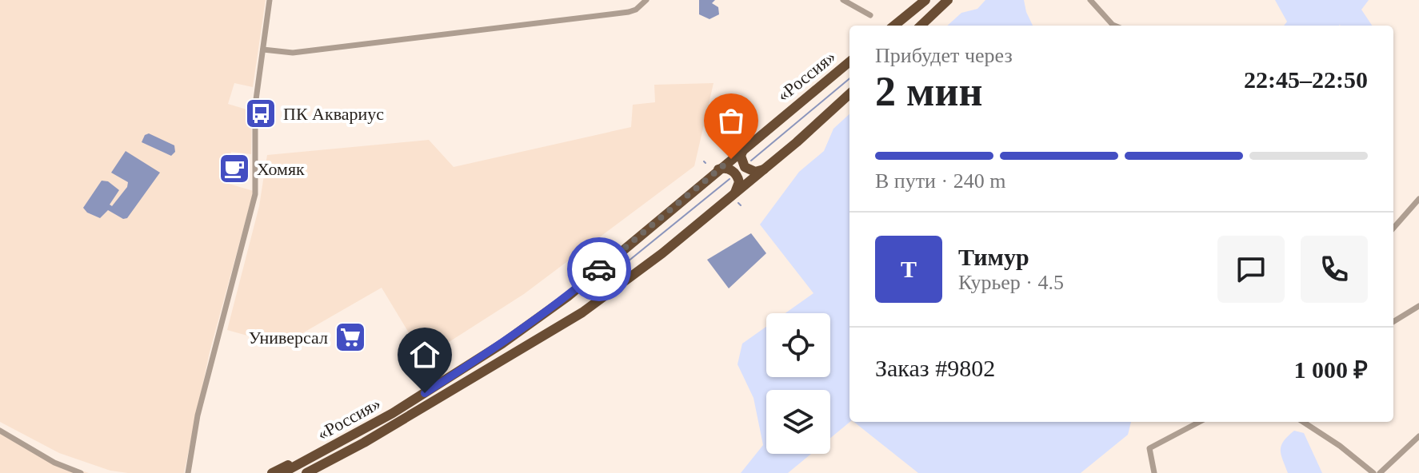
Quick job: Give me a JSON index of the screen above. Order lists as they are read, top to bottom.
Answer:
{
  "streets": {
    "highway": ["«Россия»"]
  },
  "places": {
    "bus stop": ["ПК Аквариус"],
    "cafe": ["Хомяк"],
    "supermarket": ["Универсал"]
  },
  "page": {
    "heading": ["2 мин", "Прибудет через", "22:45–22:50"],
    "panel": [
      "Тимур",
      "Курьер · 4.5",
      "Заказ #9802",
      "1 000 ₽"
    ],
    "bar": "В пути · 240 m",
    "round": "Т"
  }
}
